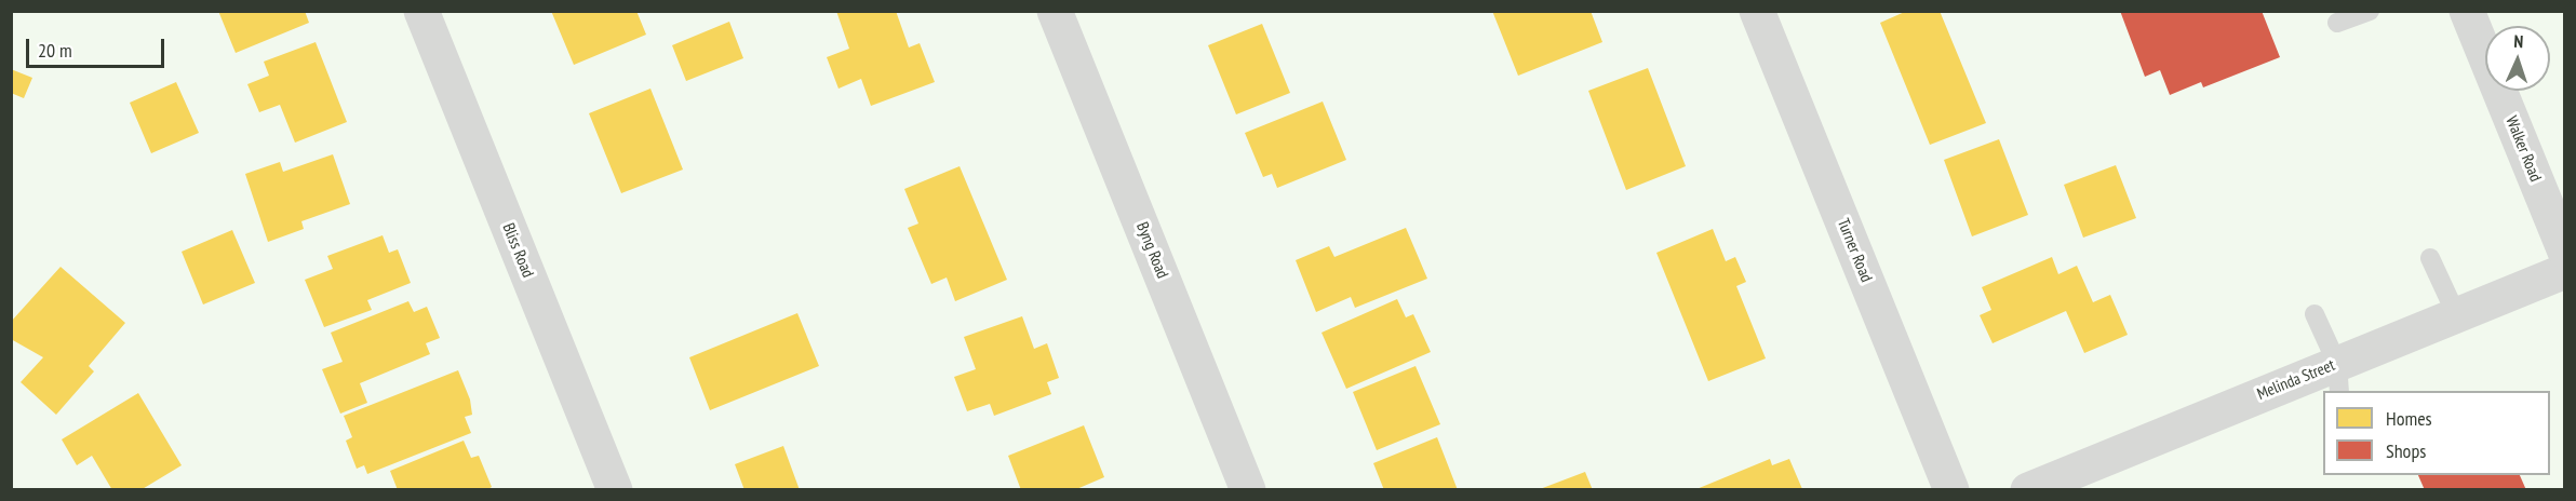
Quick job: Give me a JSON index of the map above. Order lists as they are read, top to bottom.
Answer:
{
  "streets": {
    "street": [
      "Walker Road",
      "Bliss Road",
      "Byng Road",
      "Turner Road",
      "Melinda Street"
    ]
  },
  "legend": ["Homes", "Shops"],
  "scale_bar": "20 m",
  "north": "top"
}
